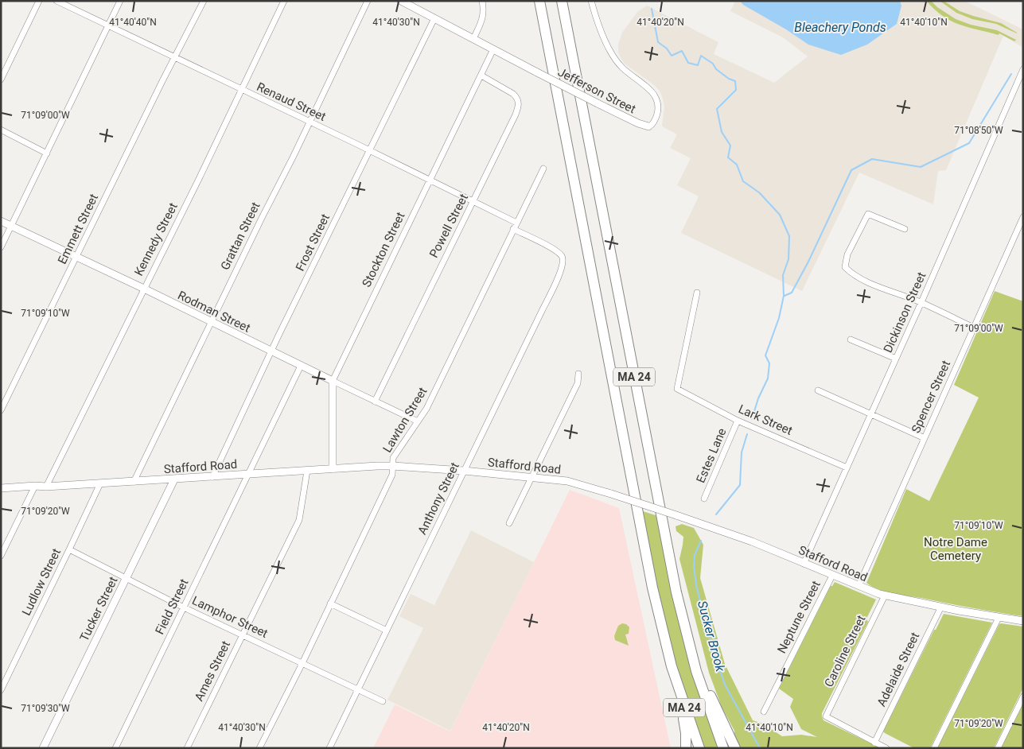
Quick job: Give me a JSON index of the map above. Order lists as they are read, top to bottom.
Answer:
{
  "streets": {
    "highway": ["MA 24"],
    "street": [
      "Jefferson Street",
      "Renaud Street",
      "Powell Street",
      "Emmett Street",
      "Grattan Street",
      "Kennedy Street",
      "Frost Street",
      "Stockton Street",
      "Rodman Street",
      "Dickinson Street",
      "Spencer Street",
      "Lawton Street",
      "Lark Street",
      "Estes Lane",
      "Stafford Road",
      "Anthony Street",
      "Ludlow Street",
      "Field Street",
      "Tucker Street",
      "Lamphor Street",
      "Neptune Street",
      "Caroline Street",
      "Adelaide Street",
      "Ames Street"
    ]
  },
  "crossings": [
    ["Jefferson Street", "Frost Street"],
    ["Jefferson Street", "Stockton Street"],
    ["Renaud Street", "Powell Street"],
    ["Renaud Street", "Emmett Street"],
    ["Renaud Street", "Grattan Street"],
    ["Renaud Street", "Kennedy Street"],
    ["Renaud Street", "Frost Street"],
    ["Renaud Street", "Stockton Street"],
    ["Renaud Street", "Lawton Street"],
    ["Powell Street", "Stockton Street"],
    ["Powell Street", "Rodman Street"],
    ["Emmett Street", "Rodman Street"],
    ["Grattan Street", "Rodman Street"],
    ["Grattan Street", "Stafford Road"],
    ["Kennedy Street", "Rodman Street"],
    ["Kennedy Street", "Stafford Road"],
    ["Frost Street", "Rodman Street"],
    ["Frost Street", "Stafford Road"],
    ["Stockton Street", "Rodman Street"],
    ["Stockton Street", "Stafford Road"],
    ["Rodman Street", "Lawton Street"],
    ["Rodman Street", "Field Street"],
    ["Dickinson Street", "Lark Street"],
    ["Dickinson Street", "Stafford Road"],
    ["Spencer Street", "Stafford Road"],
    ["Lawton Street", "Stafford Road"],
    ["Lawton Street", "Anthony Street"],
    ["Lawton Street", "Lamphor Street"],
    ["Lark Street", "Estes Lane"],
    ["Stafford Road", "Anthony Street"],
    ["Stafford Road", "Ludlow Street"],
    ["Stafford Road", "Field Street"],
    ["Stafford Road", "Tucker Street"],
    ["Stafford Road", "Neptune Street"],
    ["Stafford Road", "Caroline Street"],
    ["Stafford Road", "Adelaide Street"],
    ["Stafford Road", "Ames Street"],
    ["Anthony Street", "Lamphor Street"],
    ["Ludlow Street", "Lamphor Street"],
    ["Field Street", "Lamphor Street"],
    ["Tucker Street", "Lamphor Street"],
    ["Lamphor Street", "Ames Street"],
    ["Caroline Street", "Adelaide Street"]
  ],
  "water": ["Bleachery Ponds", "Sucker Brook"],
  "parks": ["Notre Dame Cemetery"],
  "coordinates": [
    "41°40'40\"N",
    "41°40'30\"N",
    "41°40'20\"N",
    "41°40'10\"N",
    "71°09'00\"W",
    "71°08'50\"W",
    "71°09'10\"W",
    "71°09'20\"W",
    "71°09'30\"W"
  ]
}
